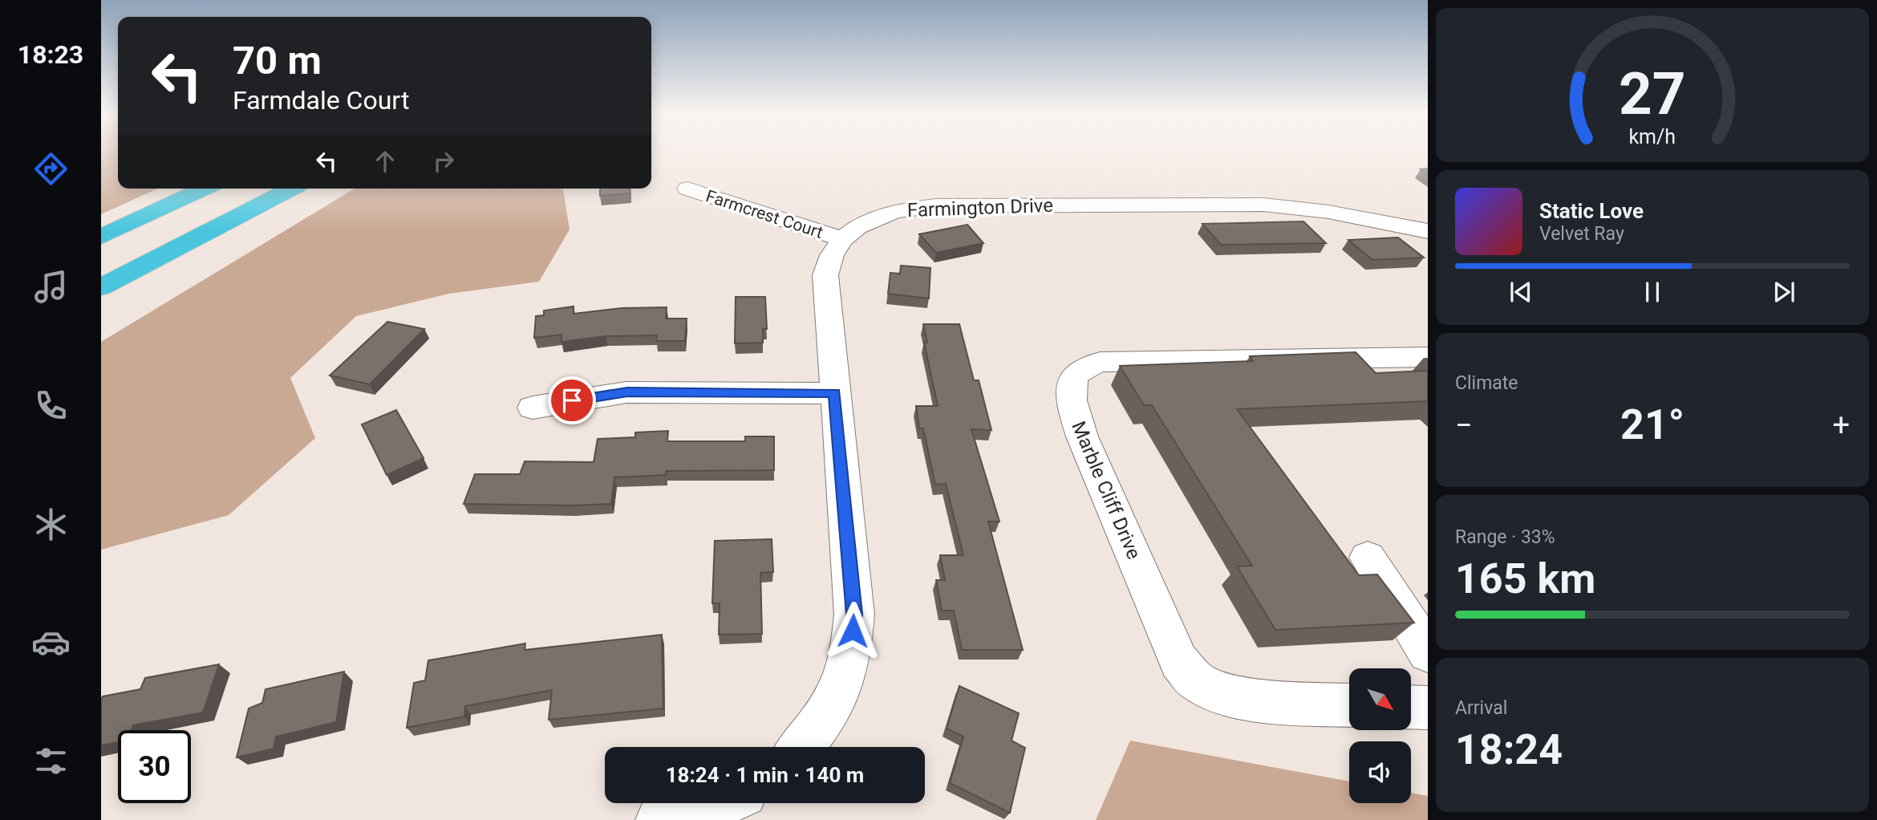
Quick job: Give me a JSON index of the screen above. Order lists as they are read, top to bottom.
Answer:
{
  "streets": {
    "street": ["Farmington Drive", "Farmcrest Court", "Marble Cliff Drive"]
  },
  "crossings": [
    ["Farmington Drive", "Farmcrest Court"]
  ],
  "north": "bottom right",
  "page": {
    "tabs": "18:23",
    "turn": ["70 m", "Farmdale Court"],
    "song": ["Static Love", "Velvet Ray"],
    "tile": [
      "Climate",
      ["Range · 33%", "165 km"],
      ["Arrival", "18:24"]
    ],
    "heat": ["−", "21°", "+"],
    "limit": "30",
    "trip": "18:24 · 1 min · 140 m",
    "gauge": ["27", "km/h"]
  }
}
